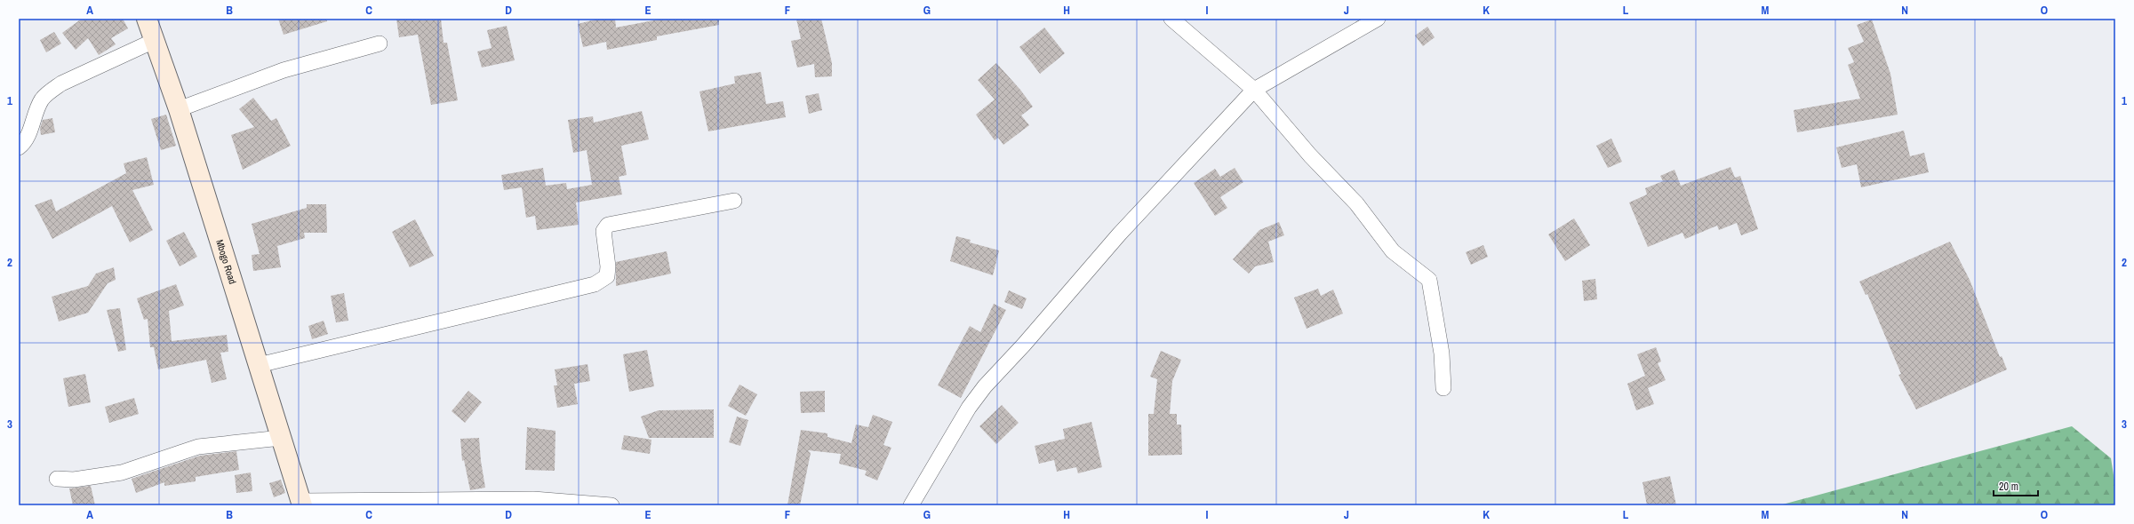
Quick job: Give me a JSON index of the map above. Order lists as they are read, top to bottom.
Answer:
{
  "streets": {
    "main road": ["Mbogo Road"]
  },
  "scale_bar": "20 m",
  "grid": {
    "columns": [
      "A",
      "B",
      "C",
      "D",
      "E",
      "F",
      "G",
      "H",
      "I",
      "J",
      "K",
      "L",
      "M",
      "N",
      "O"
    ],
    "rows": ["1", "2", "3"]
  }
}
